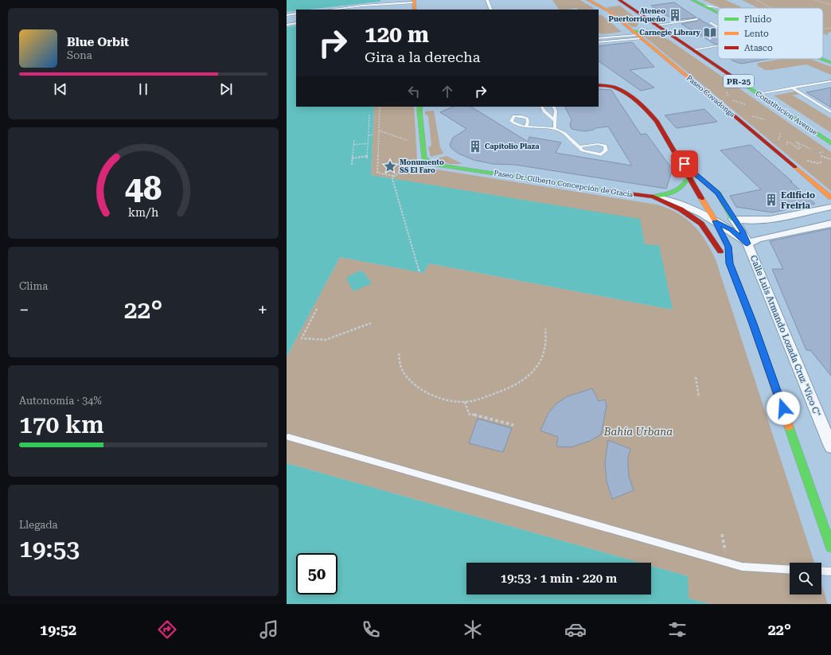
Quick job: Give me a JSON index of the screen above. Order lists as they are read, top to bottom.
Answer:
{
  "streets": {
    "main road": [
      "PR-25",
      "Paseo Covadonga",
      "Constitucion Avenue",
      "Paseo Dr. Gilberto Concepción de Gracia"
    ],
    "street": ["Calle Luis Armando Lozada Cruz \"Vico C\""]
  },
  "crossings": [
    ["PR-25", "Constitucion Avenue"]
  ],
  "parks": ["Bahía Urbana"],
  "places": {
    "building": ["Ateneo Puertorriqueño", "Capitolio Plaza", "Edificio Freiria"],
    "library": ["Carnegie Library"],
    "place": ["Monumento SS El Faro"]
  },
  "legend": ["Fluido", "Lento", "Atasco"],
  "page": {
    "turn": ["120 m", "Gira a la derecha"],
    "song": ["Blue Orbit", "Sona"],
    "tile": [
      "Clima",
      ["Autonomía · 34%", "170 km"],
      ["Llegada", "19:53"]
    ],
    "heat": ["−", "22°", "+"],
    "limit": "50",
    "trip": "19:53 · 1 min · 220 m",
    "tabs": ["19:52", "22°"],
    "gauge": ["48", "km/h"]
  }
}
